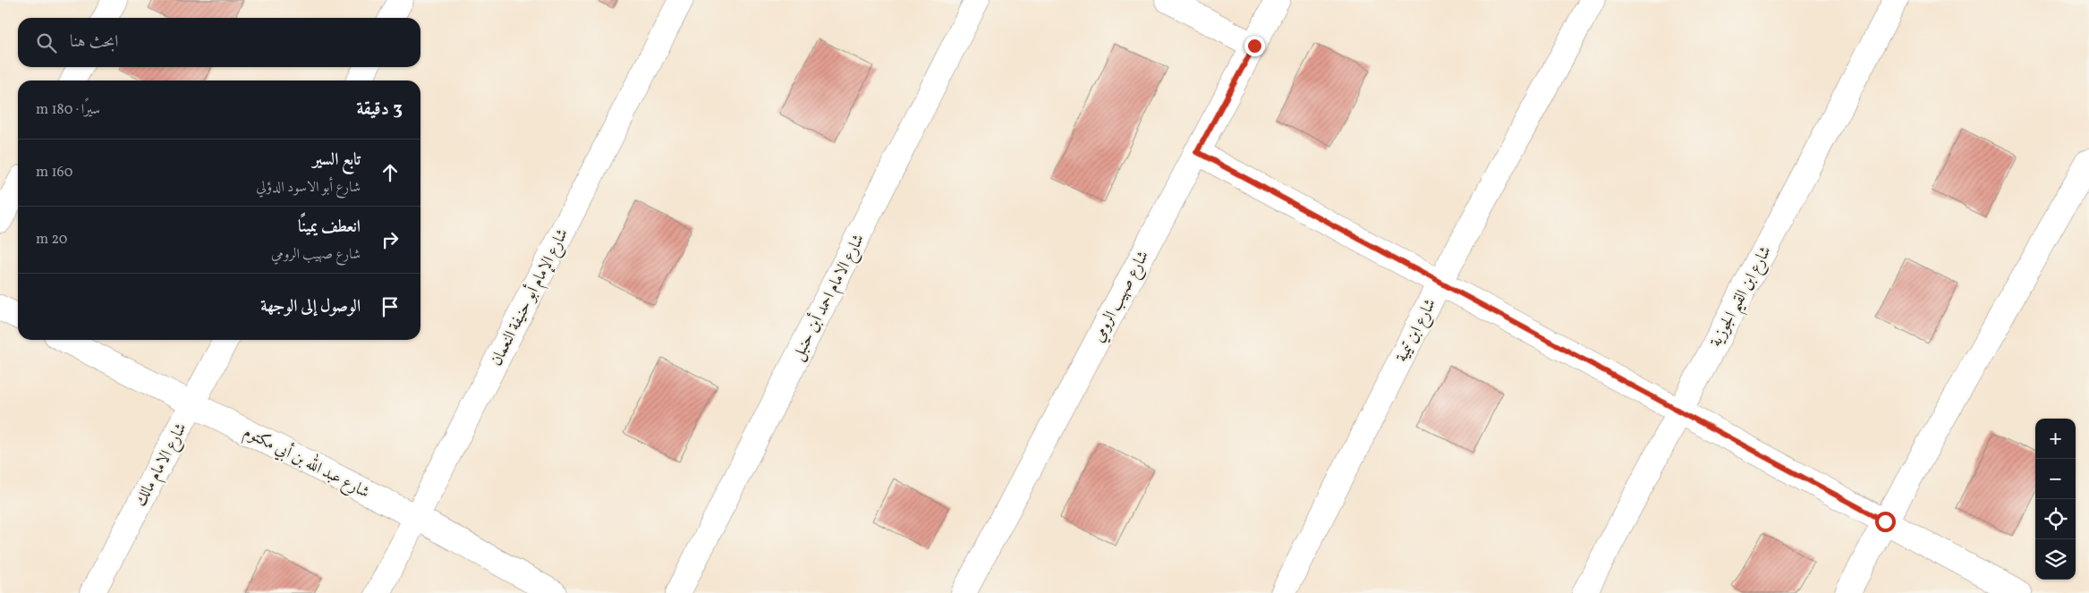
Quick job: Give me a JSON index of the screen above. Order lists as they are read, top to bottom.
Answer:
{
  "streets": {
    "street": [
      "شارع صهيب الرومي",
      "شارع ابن القيم الجوزية",
      "شارع الإمام أبو حنيفة النعمان",
      "شارع الامام احمد أبن حنبل",
      "شارع ابن تيمية",
      "شارع عبد الله بن أبي مكتوم",
      "شارع الامام مالك"
    ]
  },
  "crossings": [
    ["شارع الإمام أبو حنيفة النعمان", "شارع عبد الله بن أبي مكتوم"],
    ["شارع عبد الله بن أبي مكتوم", "شارع الامام مالك"]
  ],
  "page": {
    "search": "ابحث هنا",
    "heading": ["3 دقيقة", "سيرًا · 180 m"],
    "list": [
      ["تابع السير", "شارع أبو الاسود الدؤلي", "160 m"],
      ["انعطف يمينًا", "شارع صهيب الرومي", "20 m"],
      "الوصول إلى الوجهة"
    ],
    "map_buttons": ["+", "−"]
  }
}
